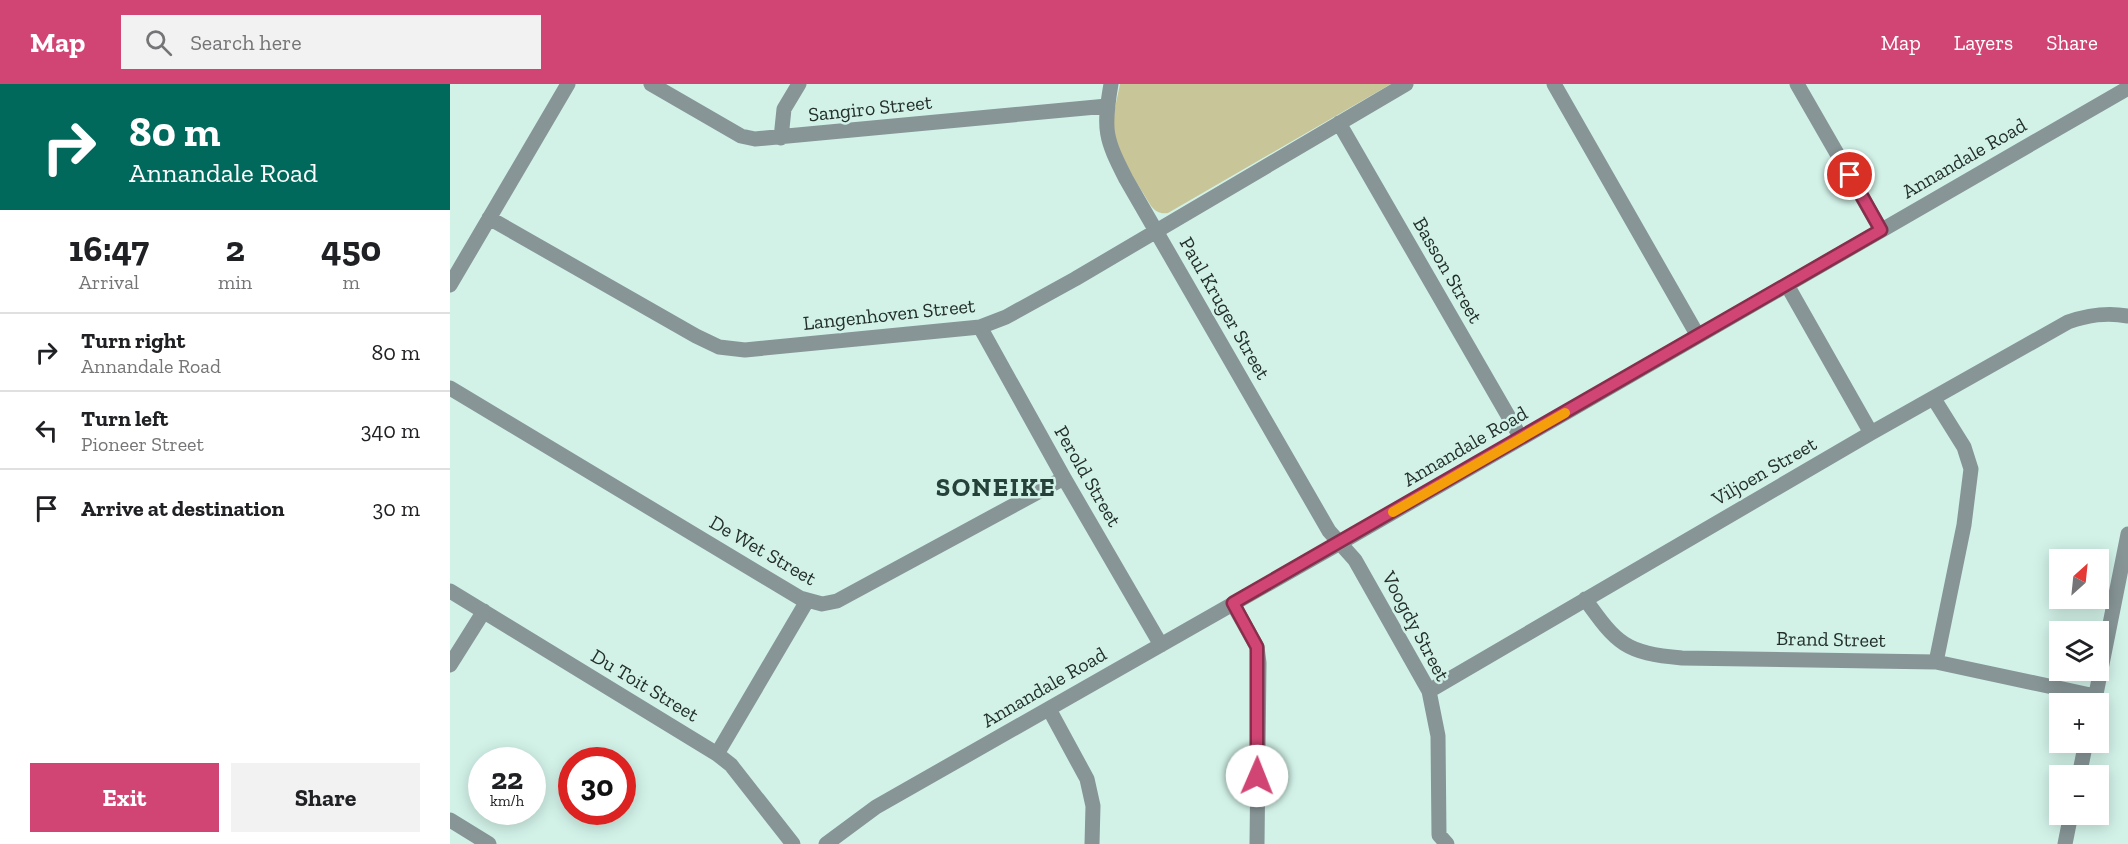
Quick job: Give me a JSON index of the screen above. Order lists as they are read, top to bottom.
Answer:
{
  "streets": {
    "street": [
      "Sangiro Street",
      "Annandale Road",
      "Basson Street",
      "Paul Kruger Street",
      "Langenhoven Street",
      "Viljoen Street",
      "Perold Street",
      "De Wet Street",
      "Voogdy Street",
      "Brand Street",
      "Du Toit Street"
    ]
  },
  "crossings": [
    ["Sangiro Street", "Paul Kruger Street"],
    ["Annandale Road", "Basson Street"],
    ["Annandale Road", "Paul Kruger Street"],
    ["Annandale Road", "Perold Street"],
    ["Annandale Road", "Voogdy Street"],
    ["Basson Street", "Langenhoven Street"],
    ["Paul Kruger Street", "Langenhoven Street"],
    ["Paul Kruger Street", "Voogdy Street"],
    ["Langenhoven Street", "Perold Street"],
    ["Viljoen Street", "Voogdy Street"],
    ["Viljoen Street", "Brand Street"],
    ["Perold Street", "De Wet Street"]
  ],
  "districts": ["SONEIKE"],
  "north": "top right",
  "page": {
    "header": "Map",
    "search": "Search here",
    "nav": ["Map", "Layers", "Share"],
    "turn": ["80 m", "Annandale Road"],
    "eta": [
      "16:47",
      "Arrival",
      "2",
      "min",
      "450",
      "m"
    ],
    "list": [
      {
        "name": "Turn right",
        "note": "Annandale Road",
        "value": "80 m"
      },
      {
        "name": "Turn left",
        "note": "Pioneer Street",
        "value": "340 m"
      },
      {
        "name": "Arrive at destination",
        "value": "30 m"
      }
    ],
    "map_buttons": ["+", "−"],
    "speed": "22 km/h",
    "limit": "30",
    "buttons": ["Exit", "Share"]
  }
}
